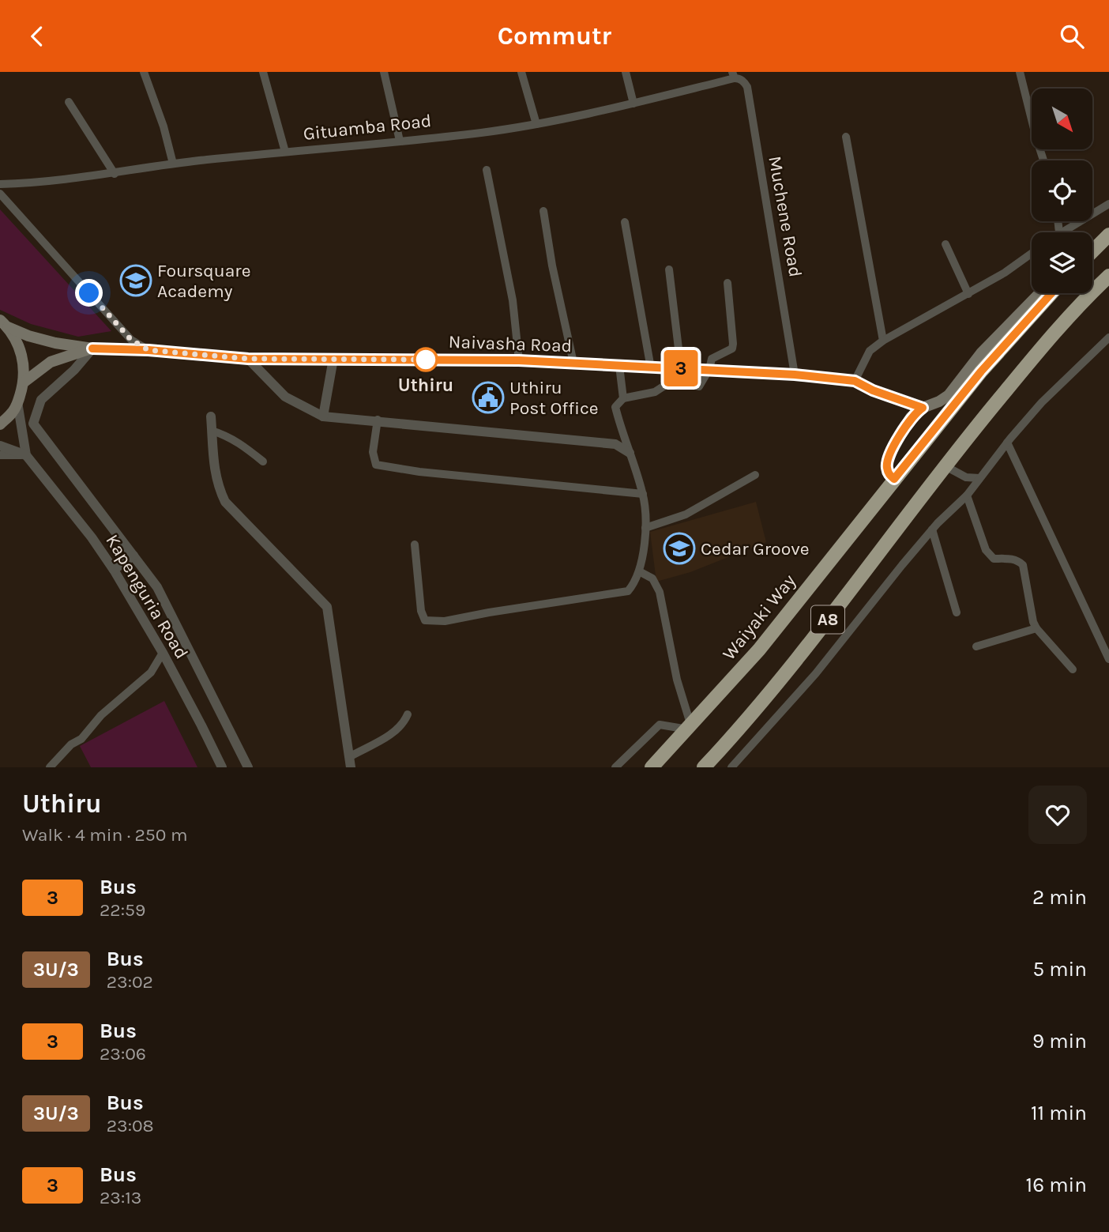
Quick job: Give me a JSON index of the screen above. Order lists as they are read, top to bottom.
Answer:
{
  "streets": {
    "highway": ["Waiyaki Way", "A8"],
    "main road": ["Naivasha Road"],
    "street": ["Gituamba Road", "Muchene Road", "Kapenguria Road"]
  },
  "crossings": [
    ["Gituamba Road", "Muchene Road"],
    ["Muchene Road", "Naivasha Road"]
  ],
  "places": {
    "school or university": ["Foursquare Academy", "Cedar Groove"],
    "other": ["Uthiru"],
    "public building": ["Uthiru Post Office"]
  },
  "lines": ["bus line 3"],
  "north": "bottom right",
  "page": {
    "header": "Commutr",
    "on_map": "3",
    "heading": ["Uthiru", "Walk · 4 min · 250 m"],
    "list": [
      {
        "mark": "3",
        "name": "Bus",
        "note": "22:59",
        "value": "2 min"
      },
      {
        "mark": "3U/3",
        "name": "Bus",
        "note": "23:02",
        "value": "5 min"
      },
      {
        "mark": "3",
        "name": "Bus",
        "note": "23:06",
        "value": "9 min"
      },
      {
        "mark": "3U/3",
        "name": "Bus",
        "note": "23:08",
        "value": "11 min"
      },
      {
        "mark": "3",
        "name": "Bus",
        "note": "23:13",
        "value": "16 min"
      }
    ]
  }
}
